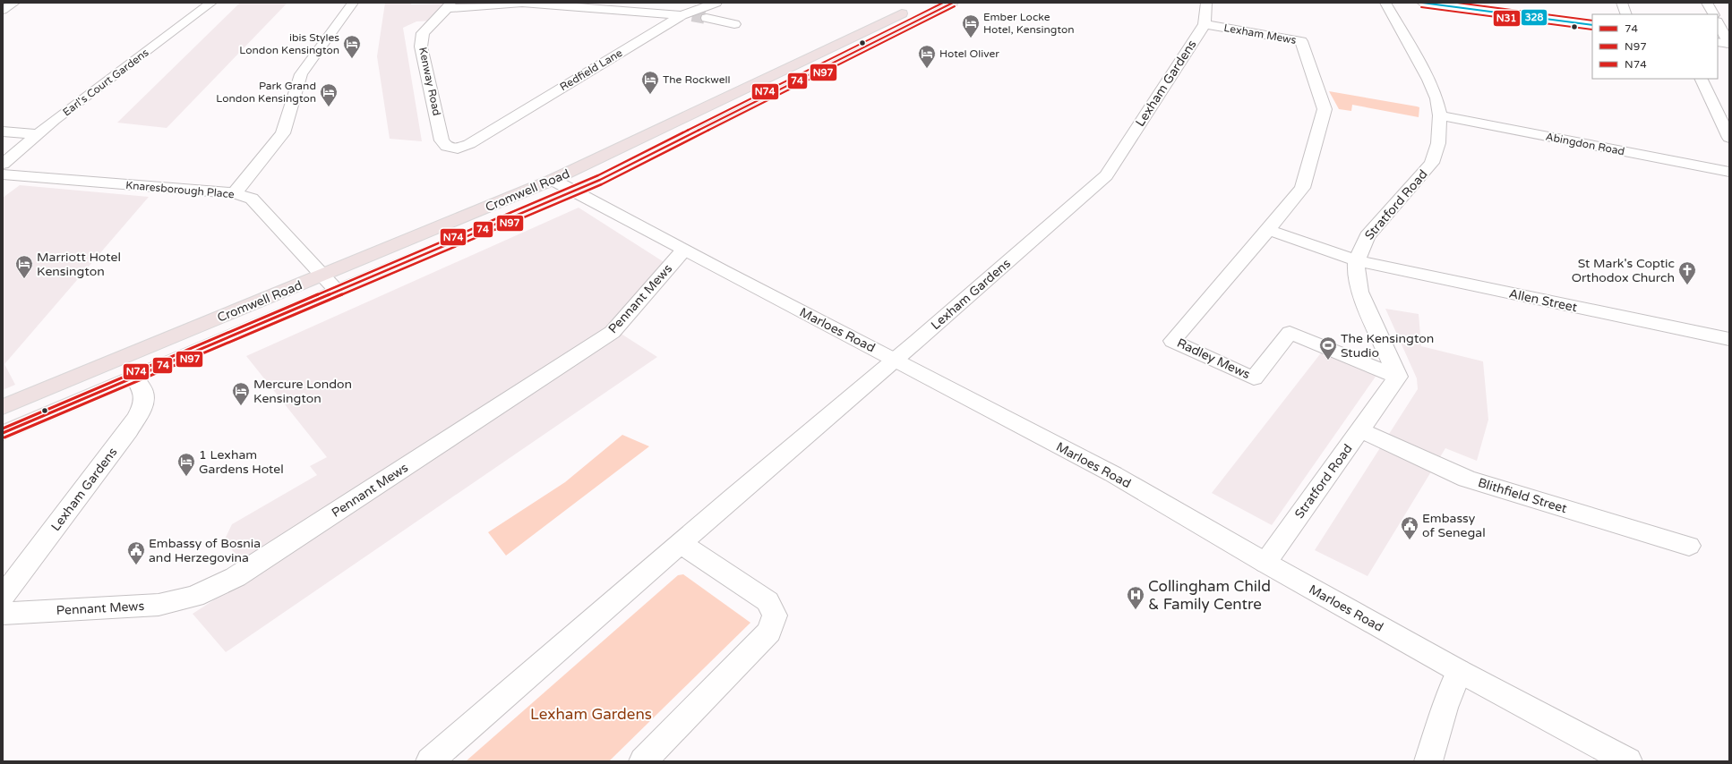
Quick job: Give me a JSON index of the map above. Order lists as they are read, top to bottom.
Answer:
{
  "streets": {
    "highway": ["Cromwell Road"],
    "street": [
      "Lexham Mews",
      "Redfield Lane",
      "Kenway Road",
      "Earl's Court Gardens",
      "Lexham Gardens",
      "Abingdon Road",
      "Knaresborough Place",
      "Stratford Road",
      "Pennant Mews",
      "Allen Street",
      "Marloes Road",
      "Radley Mews",
      "Blithfield Street"
    ]
  },
  "crossings": [
    ["Lexham Mews", "Lexham Gardens"],
    ["Lexham Mews", "Radley Mews"],
    ["Redfield Lane", "Kenway Road"],
    ["Lexham Gardens", "Cromwell Road"],
    ["Lexham Gardens", "Marloes Road"],
    ["Abingdon Road", "Stratford Road"],
    ["Knaresborough Place", "Cromwell Road"],
    ["Cromwell Road", "Marloes Road"],
    ["Stratford Road", "Allen Street"],
    ["Stratford Road", "Marloes Road"],
    ["Stratford Road", "Radley Mews"],
    ["Stratford Road", "Blithfield Street"],
    ["Pennant Mews", "Marloes Road"]
  ],
  "parks": ["Lexham Gardens"],
  "places": {
    "hotel": [
      "Ember Locke Hotel, Kensington",
      "ibis Styles London Kensington",
      "Hotel Oliver",
      "The Rockwell",
      "Park Grand London Kensington",
      "Marriott Hotel Kensington",
      "Mercure London Kensington",
      "1 Lexham Gardens Hotel"
    ],
    "church": ["St Mark's Coptic Orthodox Church"],
    "sports": ["The Kensington Studio"],
    "public building": ["Embassy of Senegal", "Embassy of Bosnia and Herzegovina"],
    "hospital": ["Collingham Child & Family Centre"]
  },
  "lines": [
    "transit line 74",
    "transit line N74",
    "transit line 328",
    "transit line N97",
    "transit line N31"
  ],
  "legend": ["74", "N97", "N74"]
}
